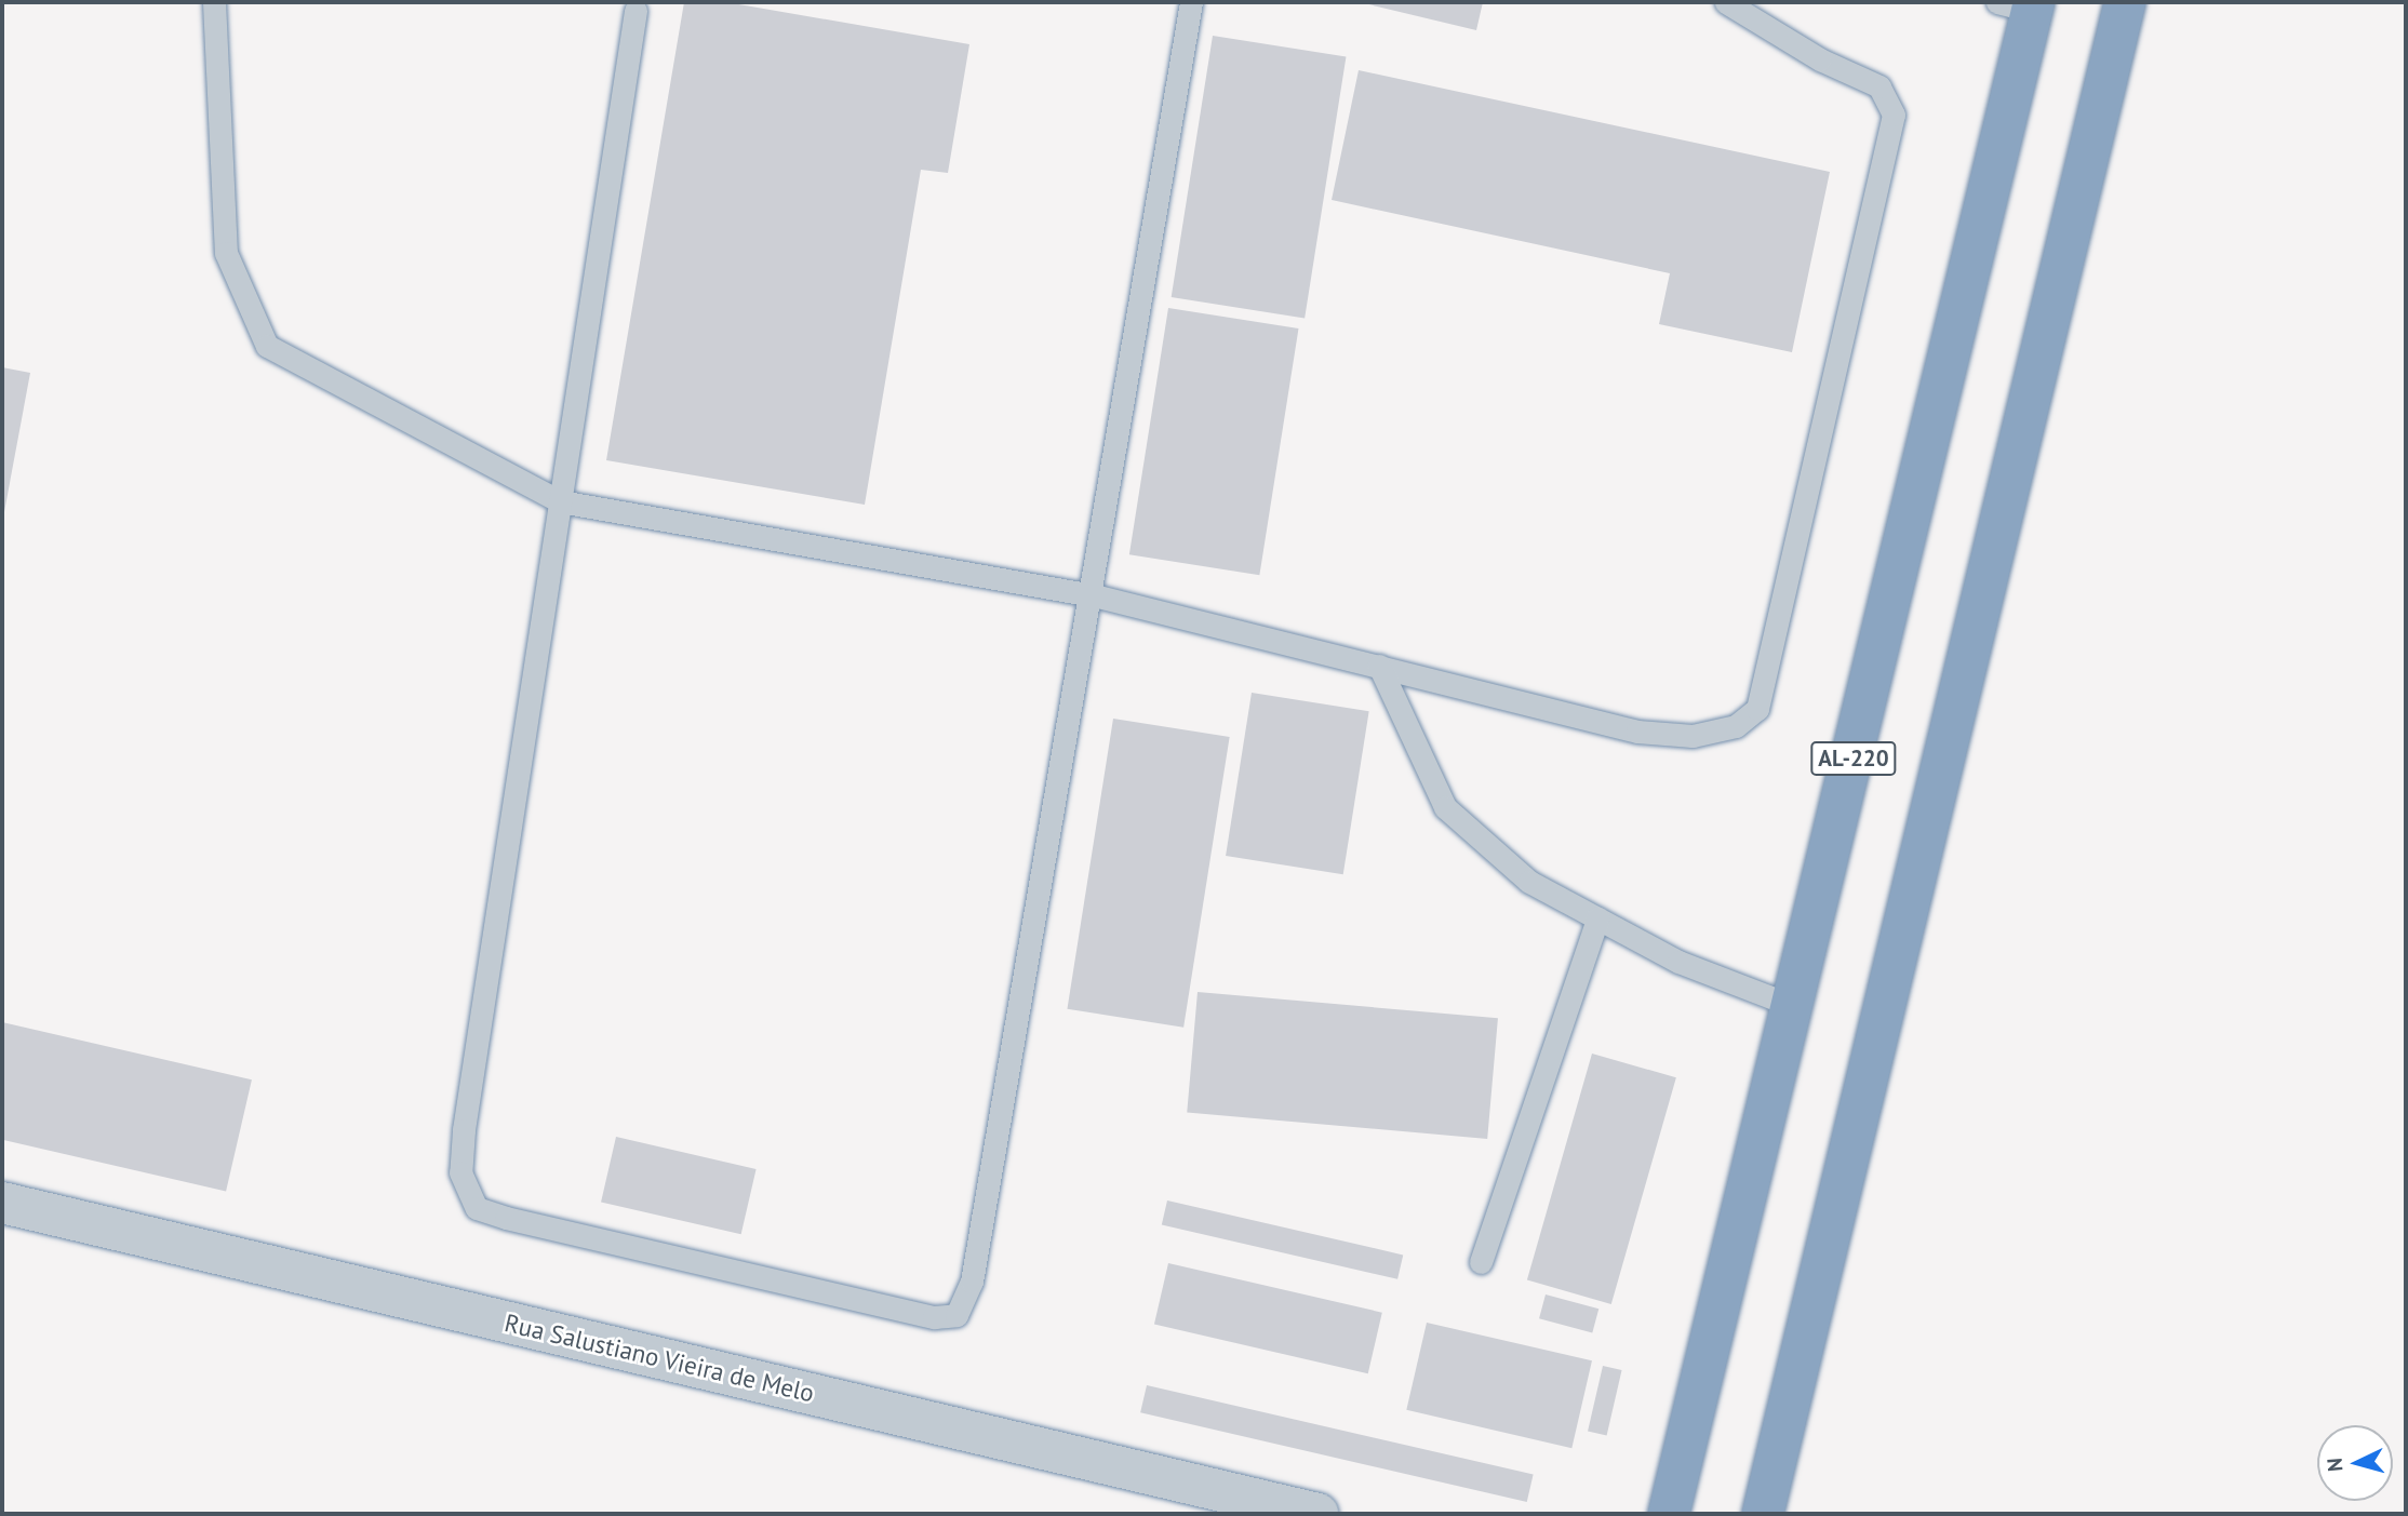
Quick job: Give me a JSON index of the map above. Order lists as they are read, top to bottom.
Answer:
{
  "streets": {
    "highway": ["AL-220"],
    "street": ["Rua Salustiano Vieira de Melo"]
  },
  "north": "left"
}
